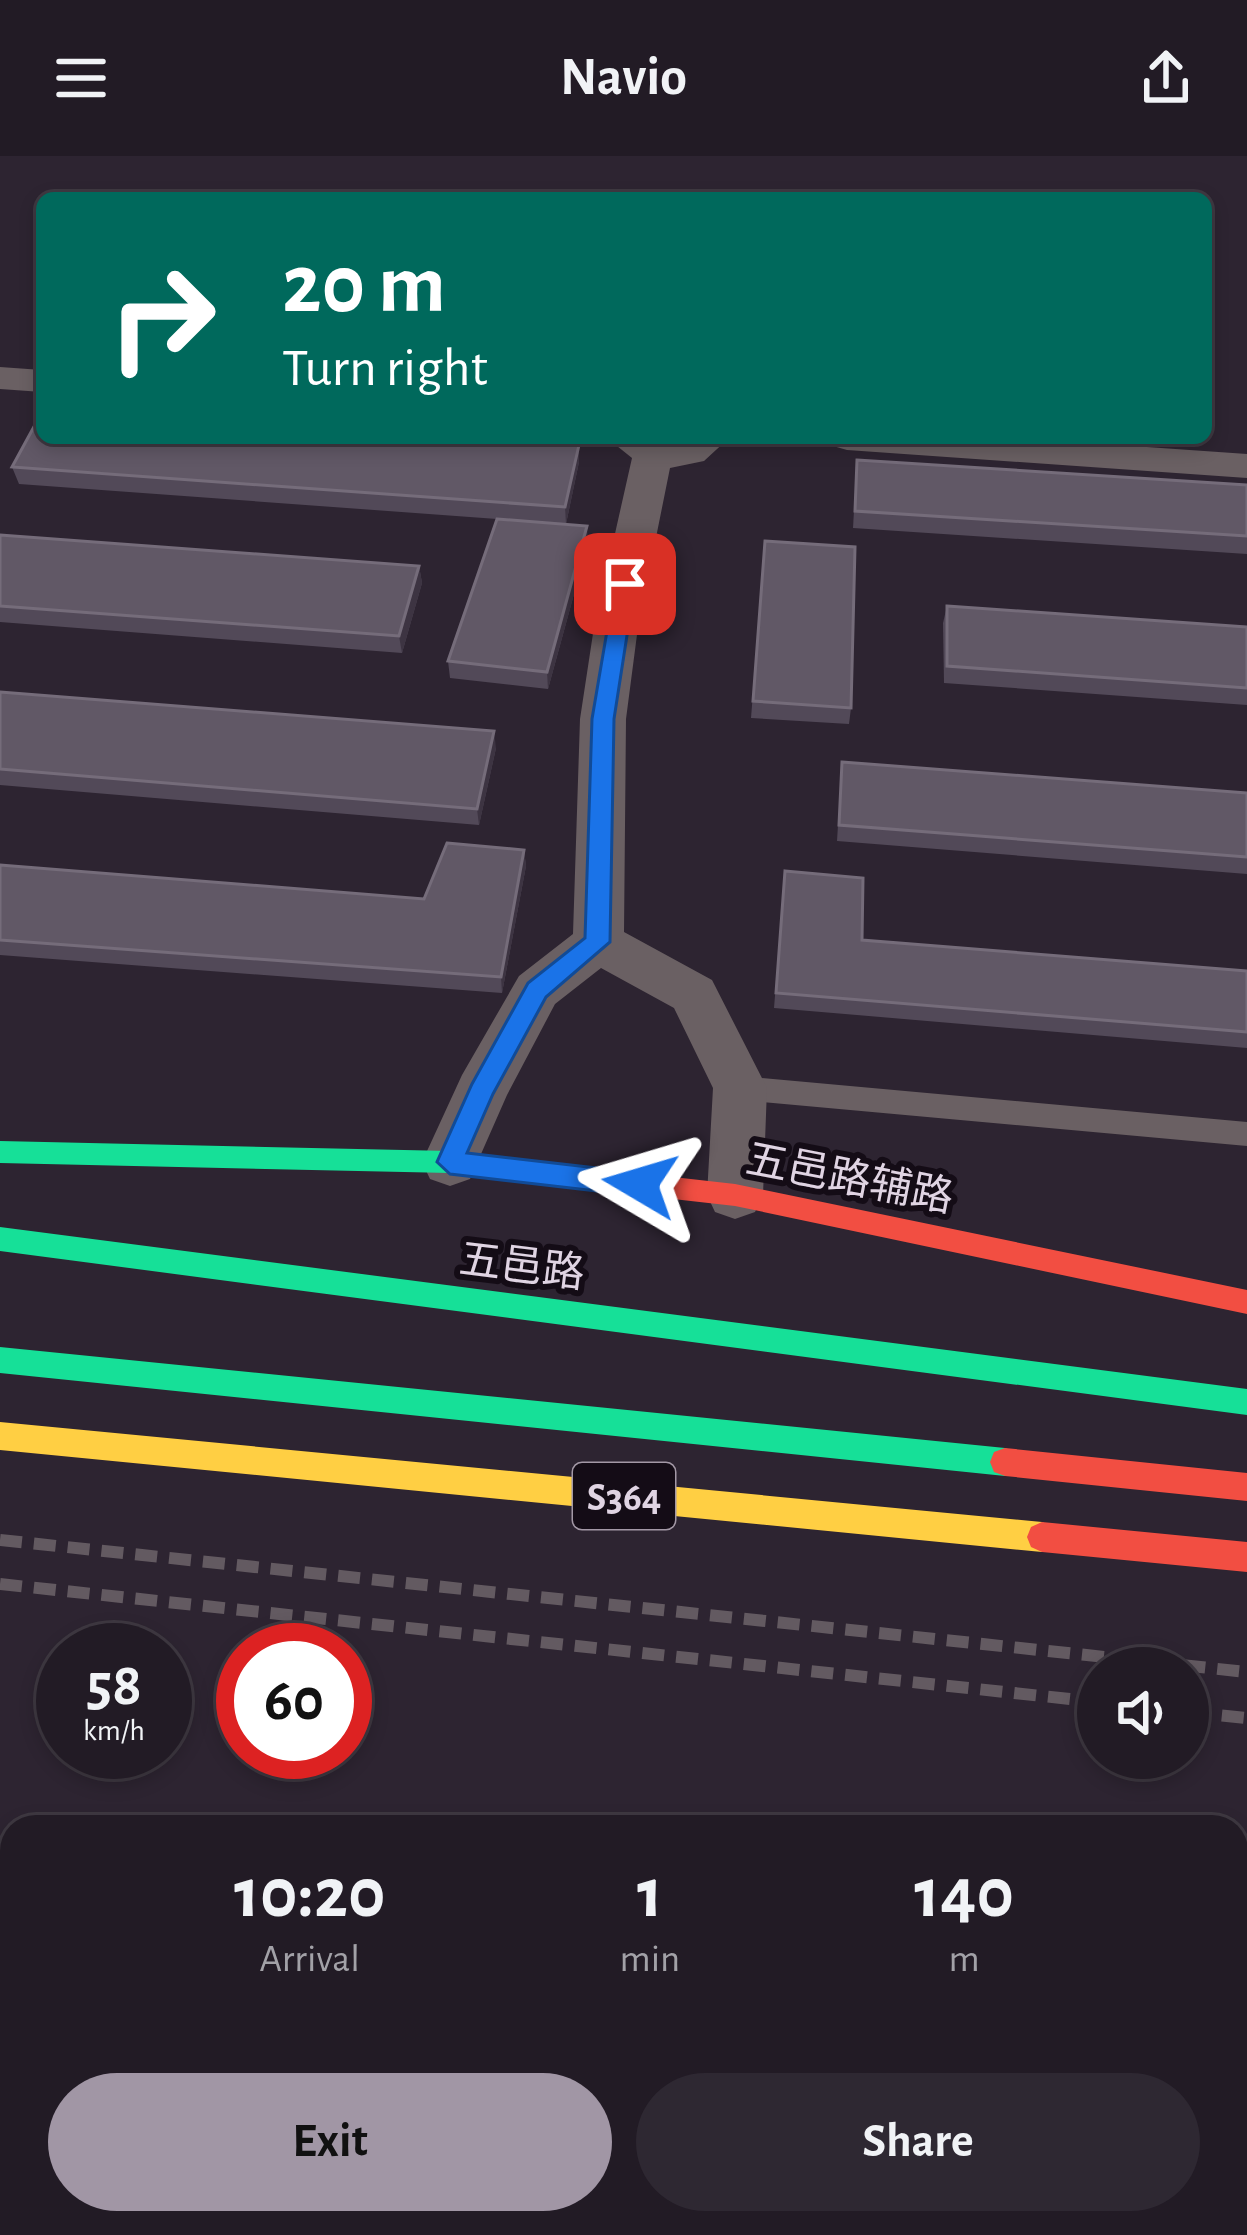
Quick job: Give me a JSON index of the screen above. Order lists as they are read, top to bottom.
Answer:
{
  "streets": {
    "main road": ["五邑路辅路", "五邑路", "S364"]
  },
  "page": {
    "header": "Navio",
    "turn": ["20 m", "Turn right"],
    "speed": "58 km/h",
    "limit": "60",
    "eta": [
      "10:20",
      "Arrival",
      "1",
      "min",
      "140",
      "m"
    ],
    "buttons": ["Exit", "Share"]
  }
}
